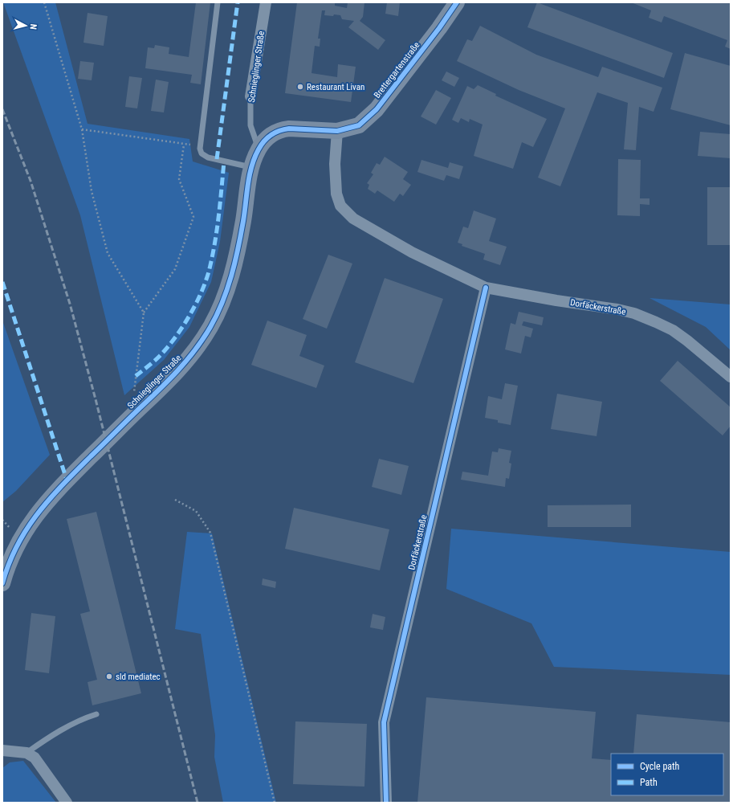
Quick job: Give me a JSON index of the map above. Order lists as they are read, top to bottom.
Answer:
{
  "streets": {
    "main road": ["Schnieglinger Straße", "Brettergartenstraße"],
    "street": ["Dorfäckerstraße"]
  },
  "crossings": [
    ["Schnieglinger Straße", "Brettergartenstraße"],
    ["Schnieglinger Straße", "Dorfäckerstraße"],
    ["Brettergartenstraße", "Dorfäckerstraße"]
  ],
  "places": ["Restaurant Livan", "sld mediatec"],
  "legend": ["Cycle path", "Path"],
  "north": "right"
}
